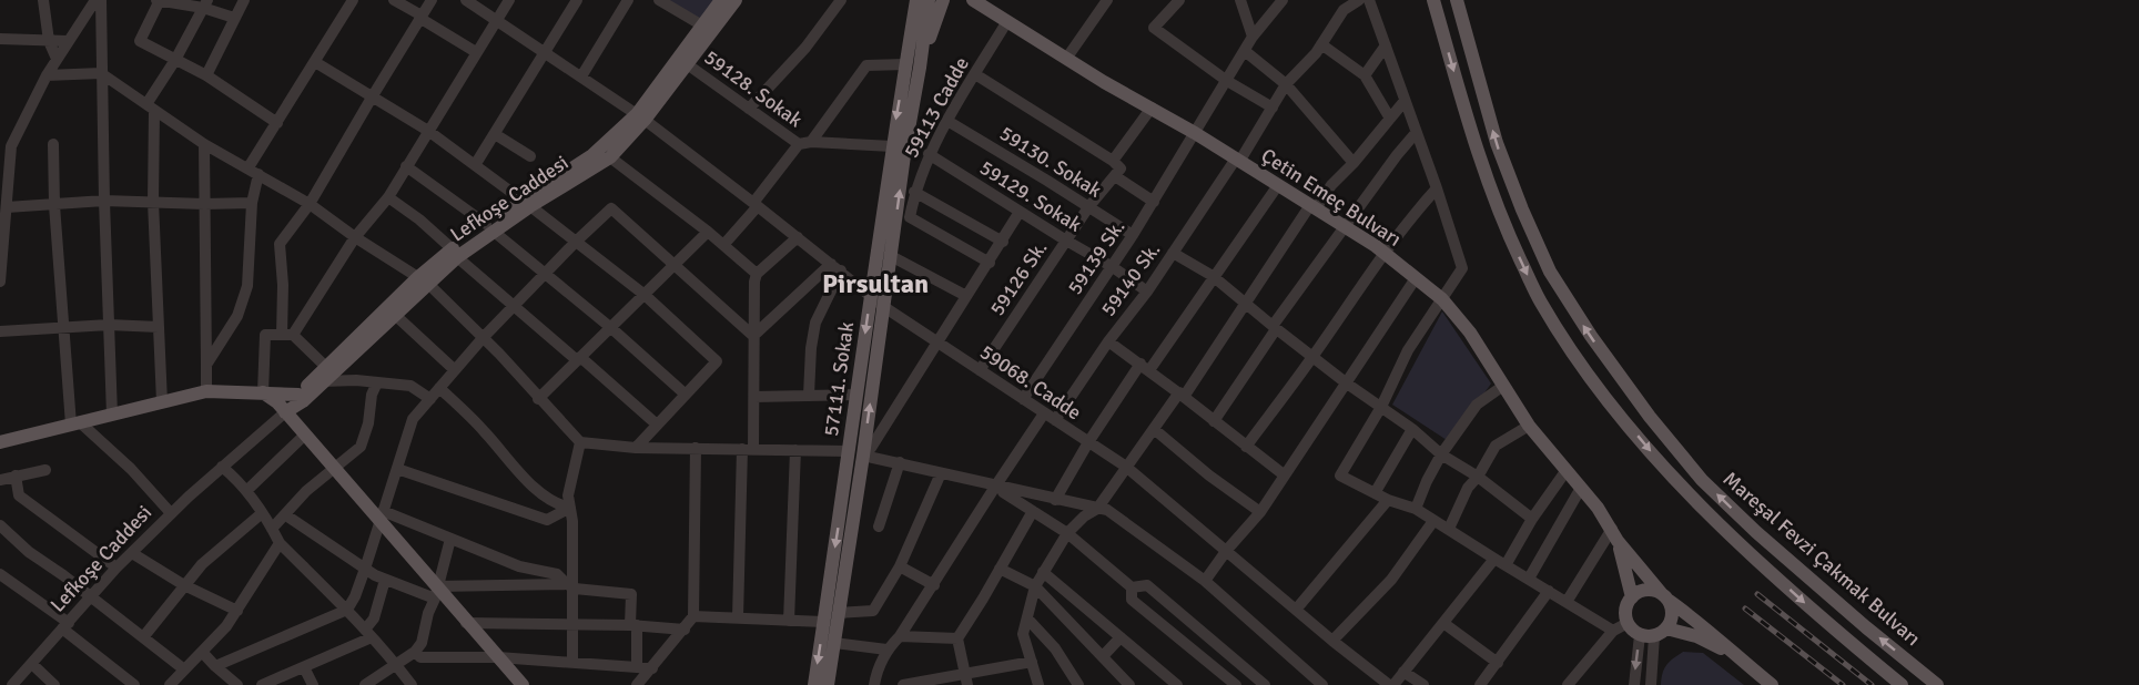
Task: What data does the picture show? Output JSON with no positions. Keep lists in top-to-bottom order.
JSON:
{
  "streets": {
    "main road": [
      "Çetin Emeç Bulvarı",
      "Lefkoşe Caddesi",
      "57111. Sokak",
      "Mareşal Fevzi Çakmak Bulvarı"
    ],
    "street": [
      "59128. Sokak",
      "59113 Cadde",
      "59130. Sokak",
      "59129. Sokak",
      "59139 Sk.",
      "59126 Sk.",
      "59140 Sk.",
      "59068. Cadde"
    ]
  },
  "crossings": [
    ["59128. Sokak", "Lefkoşe Caddesi"],
    ["59113 Cadde", "59130. Sokak"],
    ["59113 Cadde", "59129. Sokak"],
    ["59113 Cadde", "Çetin Emeç Bulvarı"],
    ["59130. Sokak", "59139 Sk."],
    ["59130. Sokak", "59126 Sk."],
    ["59129. Sokak", "59139 Sk."],
    ["59129. Sokak", "59126 Sk."],
    ["59129. Sokak", "59140 Sk."],
    ["Çetin Emeç Bulvarı", "59139 Sk."],
    ["Çetin Emeç Bulvarı", "59140 Sk."],
    ["Lefkoşe Caddesi", "59068. Cadde"],
    ["59139 Sk.", "59068. Cadde"],
    ["59126 Sk.", "59068. Cadde"],
    ["59140 Sk.", "59068. Cadde"],
    ["57111. Sokak", "59068. Cadde"]
  ],
  "districts": ["Pirsultan"]
}
